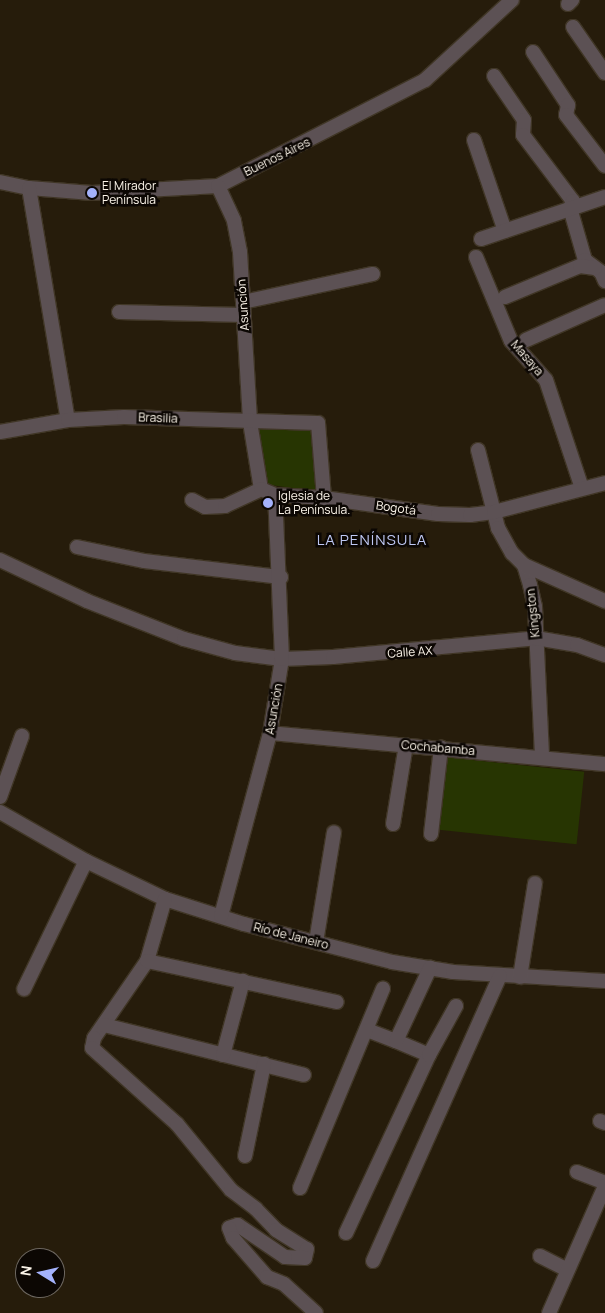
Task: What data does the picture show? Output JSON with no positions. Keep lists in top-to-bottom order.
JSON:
{
  "streets": {
    "street": [
      "Buenos Aires",
      "Asunción",
      "Masaya",
      "Brasilia",
      "Bogotá",
      "Kingston",
      "Calle AX",
      "Cochabamba",
      "Río de Janeiro"
    ]
  },
  "crossings": [
    ["Buenos Aires", "Asunción"],
    ["Asunción", "Brasilia"],
    ["Asunción", "Bogotá"],
    ["Asunción", "Calle AX"],
    ["Asunción", "Cochabamba"],
    ["Asunción", "Río de Janeiro"],
    ["Masaya", "Bogotá"],
    ["Brasilia", "Bogotá"],
    ["Bogotá", "Kingston"],
    ["Kingston", "Calle AX"],
    ["Kingston", "Cochabamba"]
  ],
  "districts": ["LA PENÍNSULA"],
  "places": ["El Mirador Península", "Iglesia de La Península."],
  "north": "left"
}
